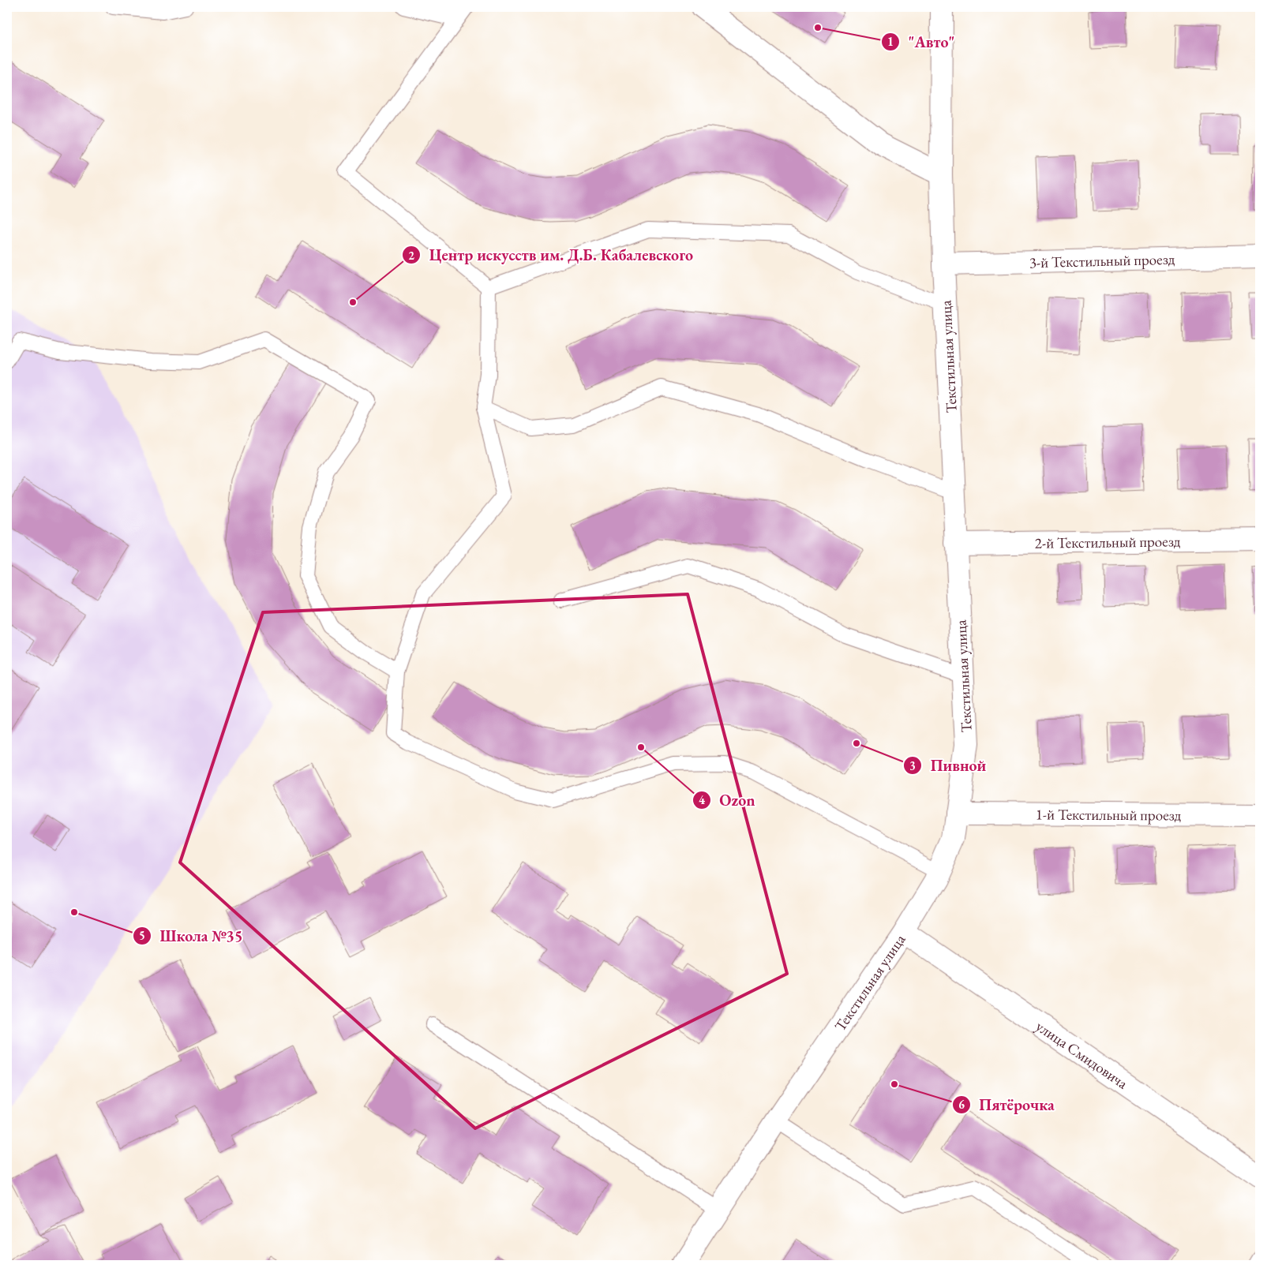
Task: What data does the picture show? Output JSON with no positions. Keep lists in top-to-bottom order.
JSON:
{
  "streets": {
    "street": [
      "3-й Текстильный проезд",
      "Текстильная улица",
      "2-й Текстильный проезд",
      "1-й Текстильный проезд",
      "улица Смидовича"
    ]
  },
  "crossings": [
    ["3-й Текстильный проезд", "Текстильная улица"],
    ["Текстильная улица", "2-й Текстильный проезд"],
    ["Текстильная улица", "1-й Текстильный проезд"],
    ["Текстильная улица", "улица Смидовича"]
  ],
  "places": [
    "\"Авто\"",
    "Центр искусств им. Д.Б. Кабалевского",
    "Пивной",
    "Ozon",
    "Школа №35",
    "Пятёрочка"
  ]
}
